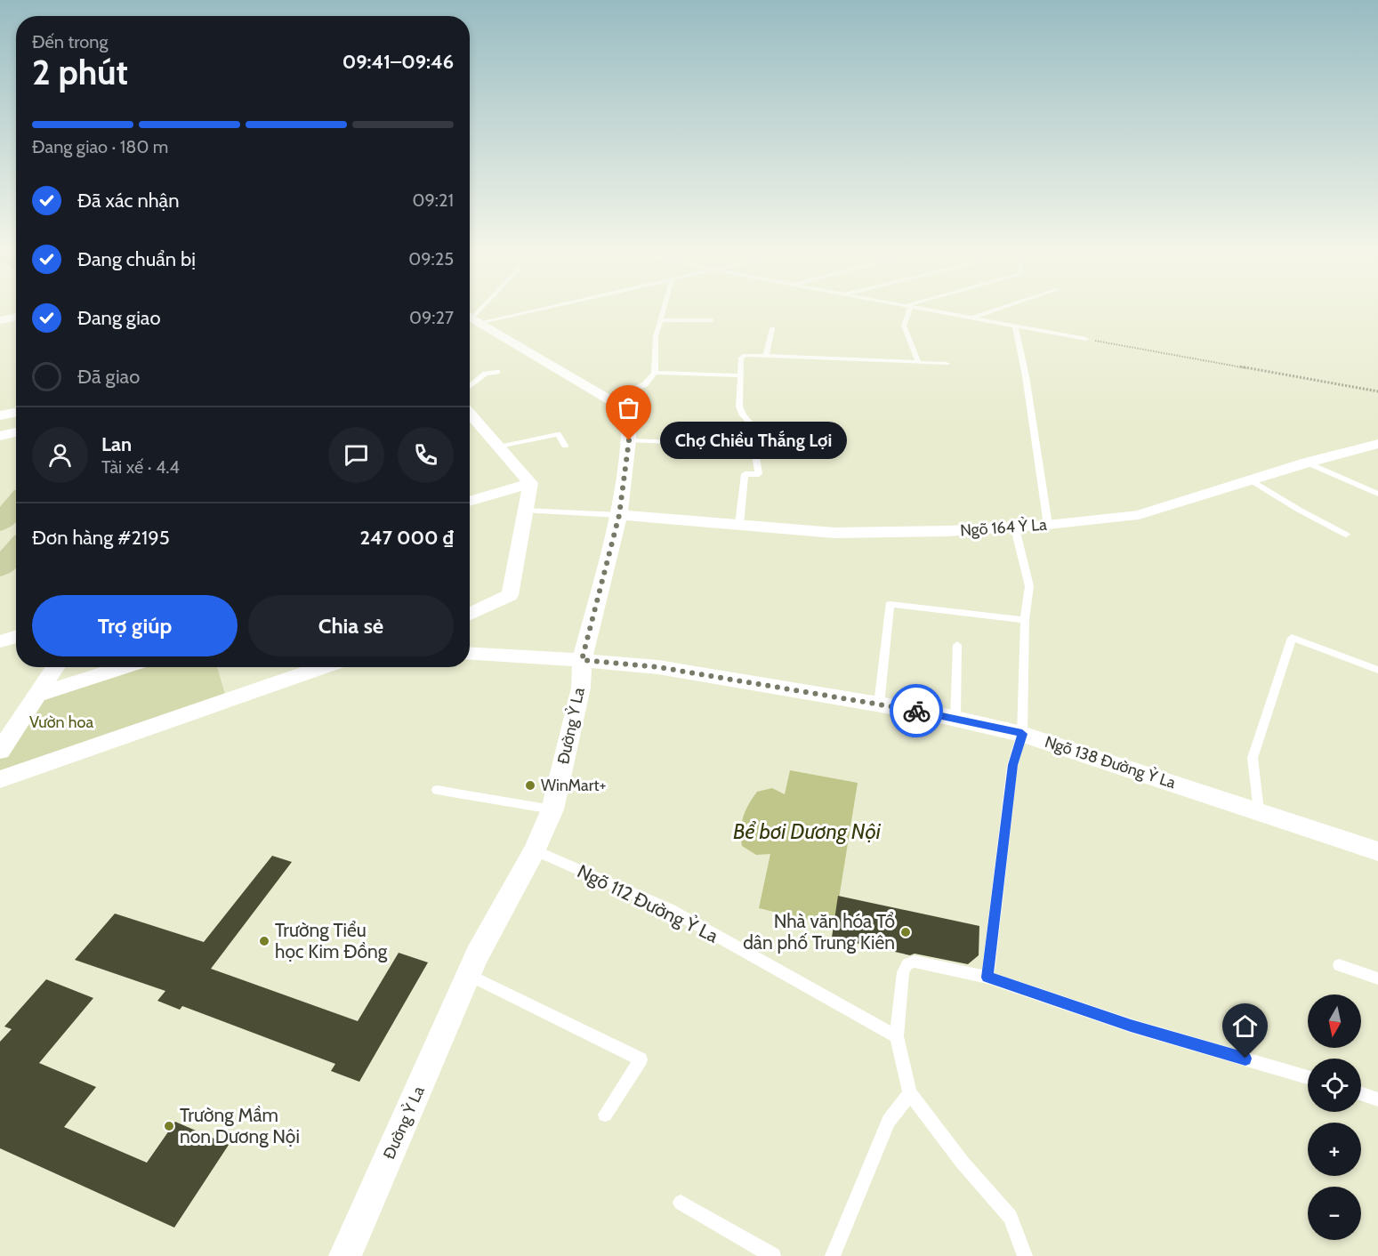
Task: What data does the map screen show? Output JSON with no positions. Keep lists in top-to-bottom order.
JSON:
{
  "streets": {
    "street": ["Ngõ 164 Ỷ La", "Đường Ỷ La", "Ngõ 138 Đường Ỷ La"],
    "lane": ["Ngõ 112 Đường Ỷ La"]
  },
  "crossings": [
    ["Ngõ 164 Ỷ La", "Đường Ỷ La"],
    ["Đường Ỷ La", "Ngõ 138 Đường Ỷ La"],
    ["Đường Ỷ La", "Ngõ 112 Đường Ỷ La"]
  ],
  "water": ["Bể bơi Dương Nội"],
  "parks": ["Vườn hoa"],
  "places": [
    "Chợ Chiều Thắng Lợi",
    "WinMart+",
    "Nhà văn hóa Tổ dân phố Trung Kiên",
    "Trường Tiểu học Kim Đồng",
    "Trường Mầm non Dương Nội"
  ],
  "north": "bottom",
  "page": {
    "heading": ["2 phút", "Đến trong", "09:41–09:46"],
    "panel": [
      "Lan",
      "Tài xế · 4.4",
      "Đơn hàng #2195",
      "247 000 ₫"
    ],
    "bar": "Đang giao · 180 m",
    "list": [
      ["Đã xác nhận", "09:21"],
      ["Đang chuẩn bị", "09:25"],
      ["Đang giao", "09:27"],
      "Đã giao"
    ],
    "bubble": "Chợ Chiều Thắng Lợi",
    "buttons": ["Trợ giúp", "Chia sẻ"],
    "map_buttons": ["+", "−"]
  }
}
